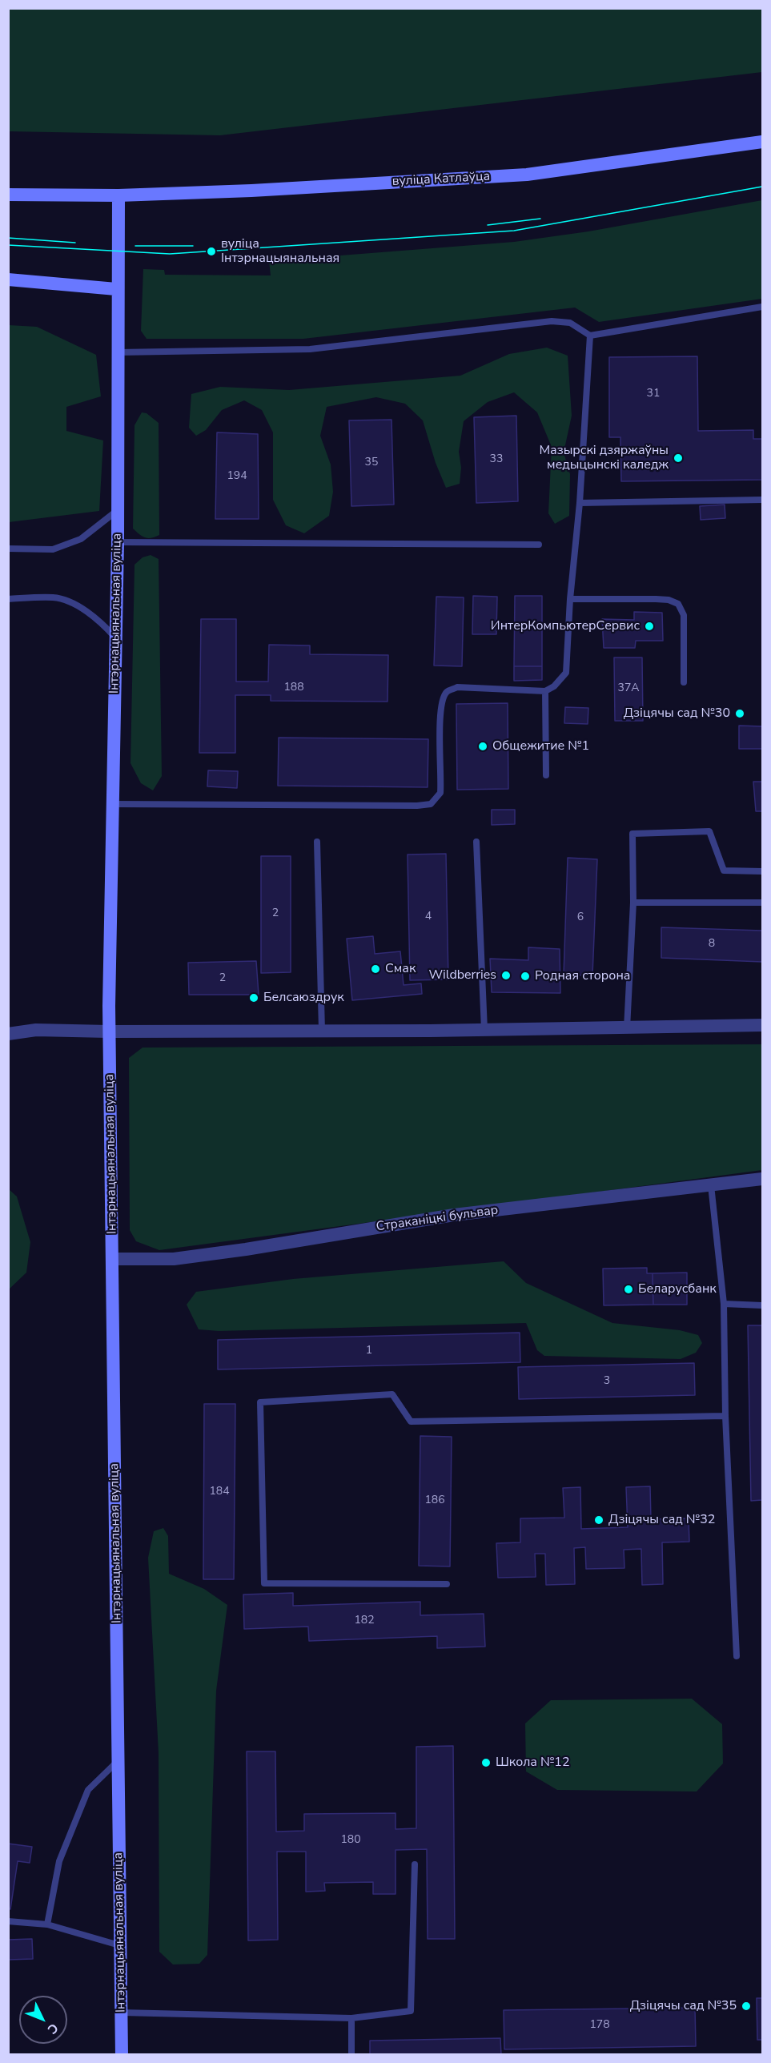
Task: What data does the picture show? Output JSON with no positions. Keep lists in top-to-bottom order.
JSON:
{
  "streets": {
    "main road": ["вуліца Катлаўца", "Інтэрнацыянальная вуліца"],
    "street": ["Страканіцкі бульвар"]
  },
  "crossings": [
    ["вуліца Катлаўца", "Інтэрнацыянальная вуліца"],
    ["Інтэрнацыянальная вуліца", "Страканіцкі бульвар"]
  ],
  "places": [
    "вуліца Інтэрнацыянальная",
    "Мазырскі дзяржаўны медыцынскі каледж",
    "ИнтерКомпьютерСервис",
    "Дзіцячы сад №30",
    "Общежитие №1",
    "Смак",
    "Wildberries",
    "Родная сторона",
    "Белсаюздрук",
    "Беларусбанк",
    "Дзіцячы сад №32",
    "Школа №12",
    "Дзіцячы сад №35"
  ],
  "house_numbers": [
    "31",
    "33",
    "35",
    "194",
    "188",
    "37А",
    "2",
    "4",
    "6",
    "8",
    "2",
    "1",
    "3",
    "184",
    "186",
    "182",
    "180",
    "178"
  ],
  "north": "bottom right"
}
